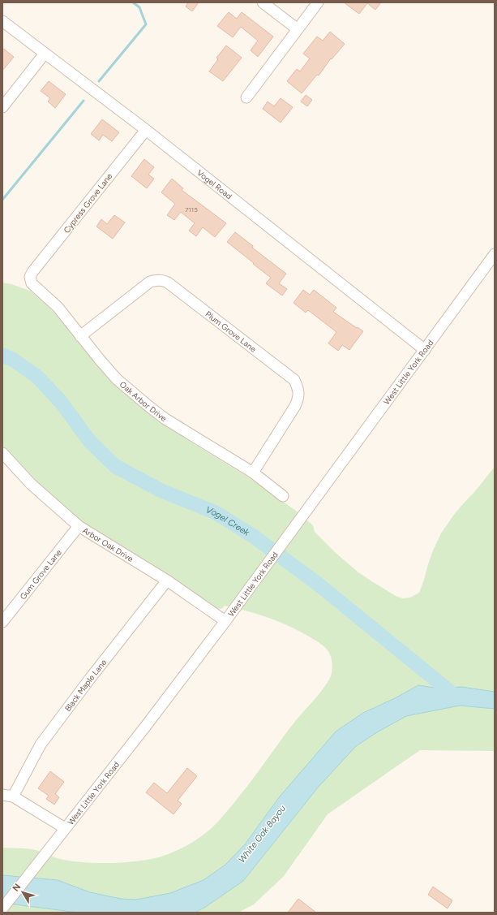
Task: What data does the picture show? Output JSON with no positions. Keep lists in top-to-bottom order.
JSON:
{
  "streets": {
    "street": [
      "Vogel Road",
      "Cypress Grove Lane",
      "Plum Grove Lane",
      "West Little York Road",
      "Oak Arbor Drive",
      "Arbor Oak Drive",
      "Gum Grove Lane",
      "Black Maple Lane"
    ]
  },
  "crossings": [
    ["Vogel Road", "Cypress Grove Lane"],
    ["Vogel Road", "West Little York Road"],
    ["Cypress Grove Lane", "Oak Arbor Drive"],
    ["Plum Grove Lane", "Oak Arbor Drive"],
    ["West Little York Road", "Arbor Oak Drive"],
    ["Arbor Oak Drive", "Gum Grove Lane"],
    ["Arbor Oak Drive", "Black Maple Lane"]
  ],
  "water": ["Vogel Creek", "White Oak Bayou"],
  "house_numbers": ["7115"],
  "north": "top left"
}
